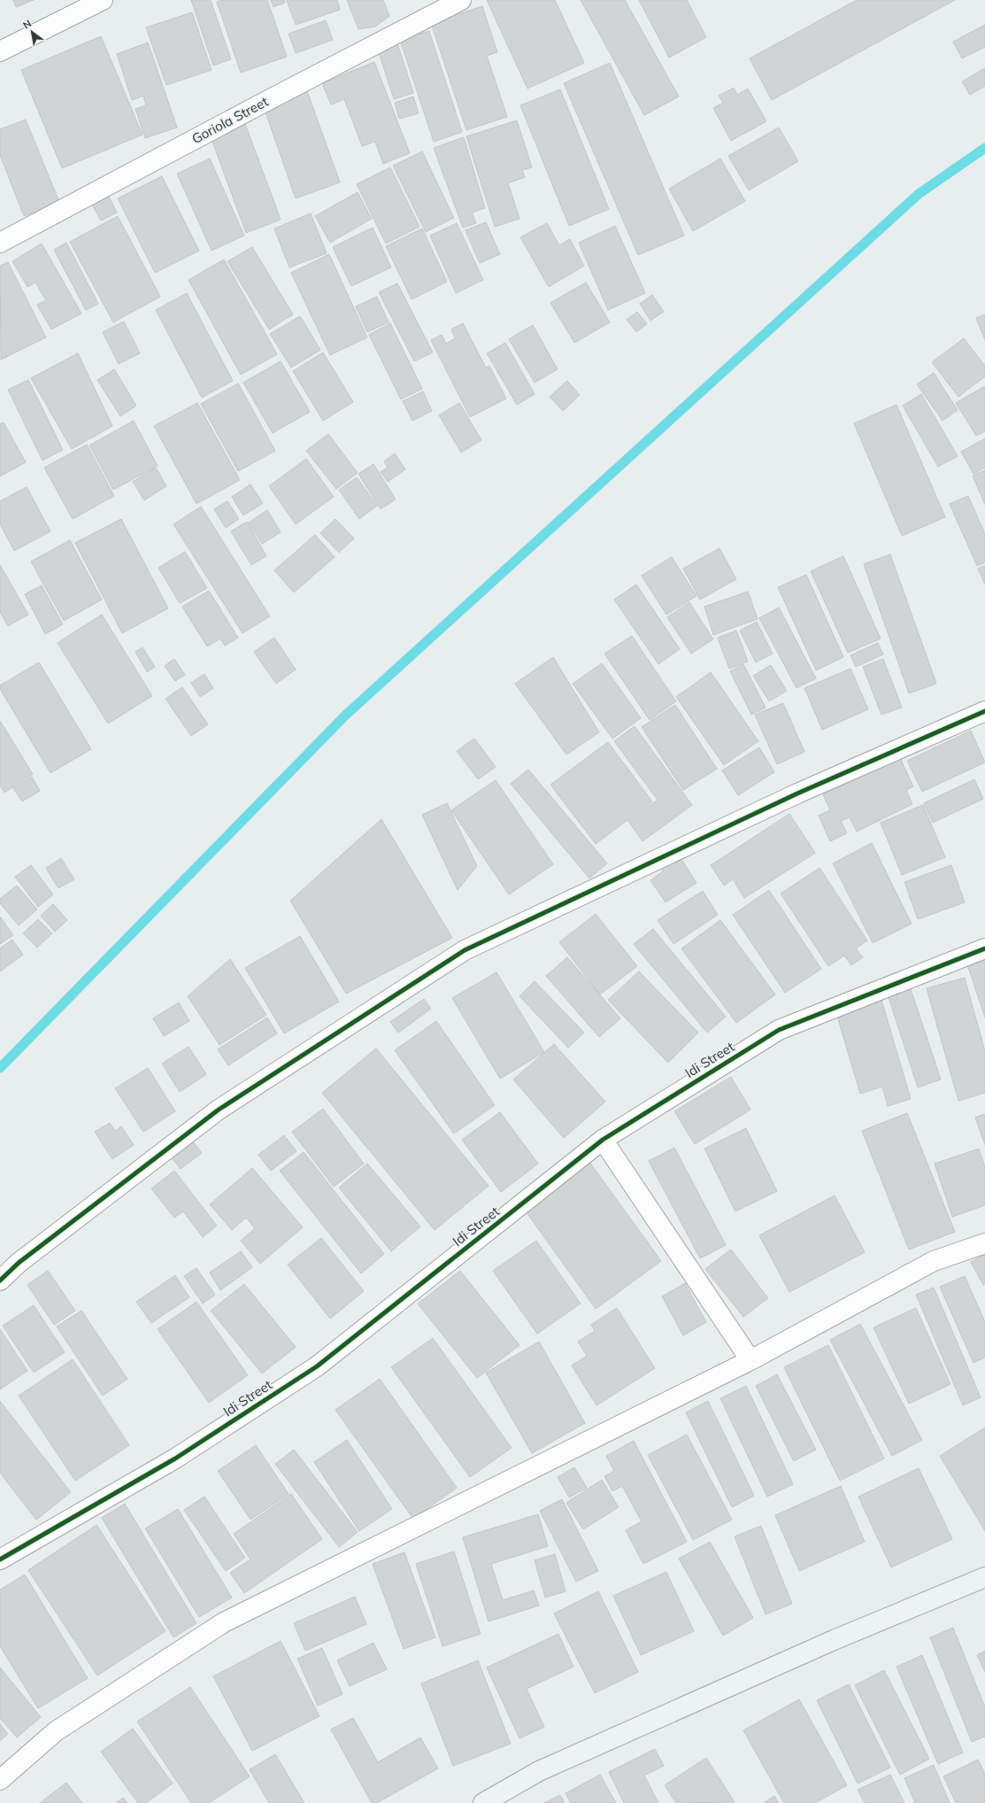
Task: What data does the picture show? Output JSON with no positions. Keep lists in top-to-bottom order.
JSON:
{
  "streets": {
    "street": ["Goriola Street", "Idi Street"]
  },
  "north": "top left"
}
